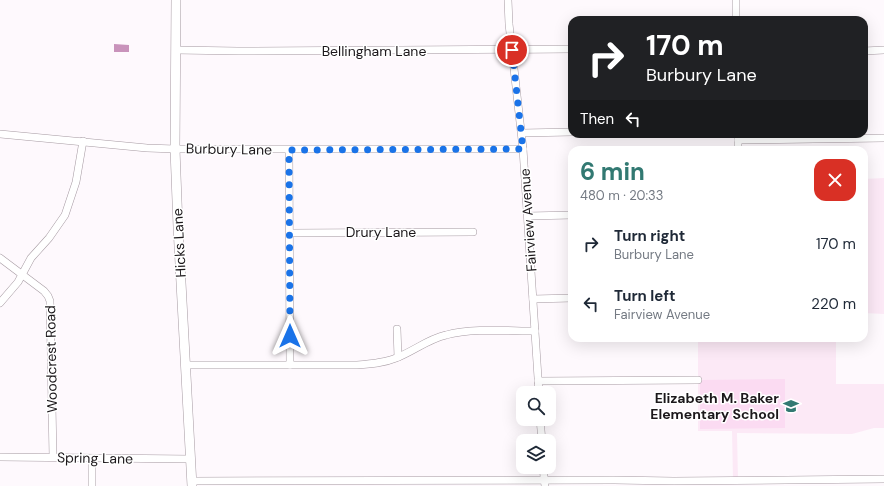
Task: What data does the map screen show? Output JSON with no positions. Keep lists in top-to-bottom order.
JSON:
{
  "streets": {
    "main road": ["Hicks Lane"],
    "street": [
      "Bellingham Lane",
      "Burbury Lane",
      "Fairview Avenue",
      "Drury Lane",
      "Woodcrest Road",
      "Spring Lane"
    ]
  },
  "crossings": [
    ["Bellingham Lane", "Fairview Avenue"],
    ["Bellingham Lane", "Hicks Lane"],
    ["Burbury Lane", "Fairview Avenue"],
    ["Burbury Lane", "Hicks Lane"],
    ["Hicks Lane", "Spring Lane"],
    ["Woodcrest Road", "Spring Lane"]
  ],
  "places": {
    "school or university": ["Elizabeth M. Baker Elementary School"]
  },
  "page": {
    "turn": ["170 m", "Burbury Lane"],
    "then": "Then",
    "heading": ["6 min", "480 m · 20:33"],
    "list": [
      {
        "name": "Turn right",
        "note": "Burbury Lane",
        "value": "170 m"
      },
      {
        "name": "Turn left",
        "note": "Fairview Avenue",
        "value": "220 m"
      }
    ]
  }
}
